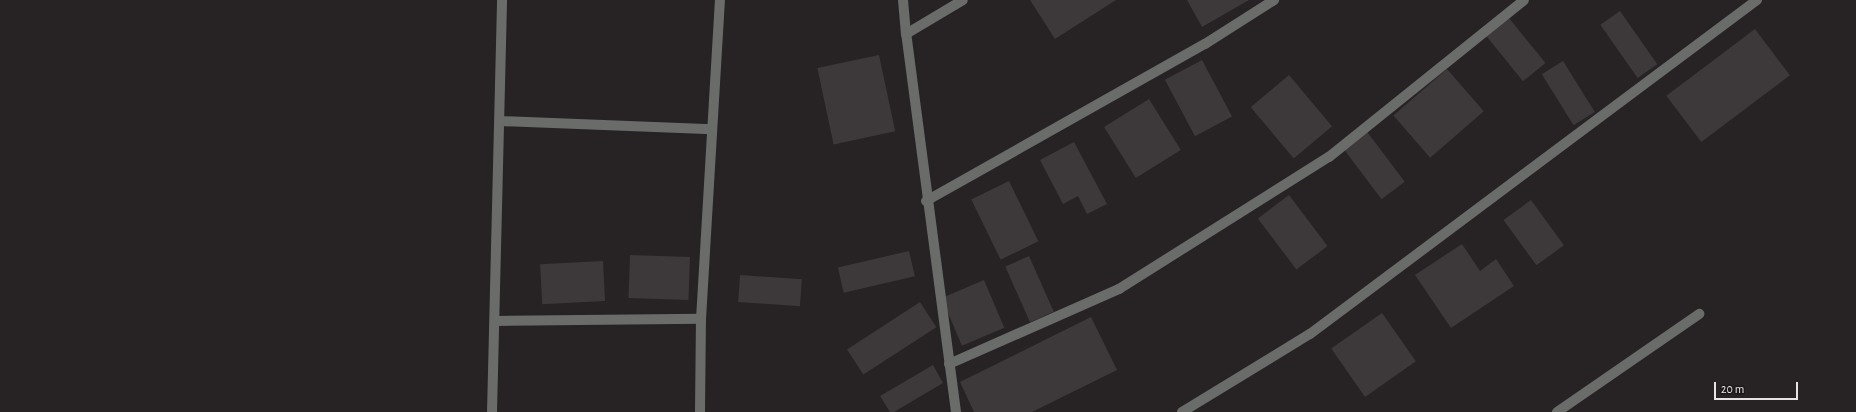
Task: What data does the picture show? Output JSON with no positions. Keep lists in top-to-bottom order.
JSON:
{
  "scale_bar": "20 m"
}
